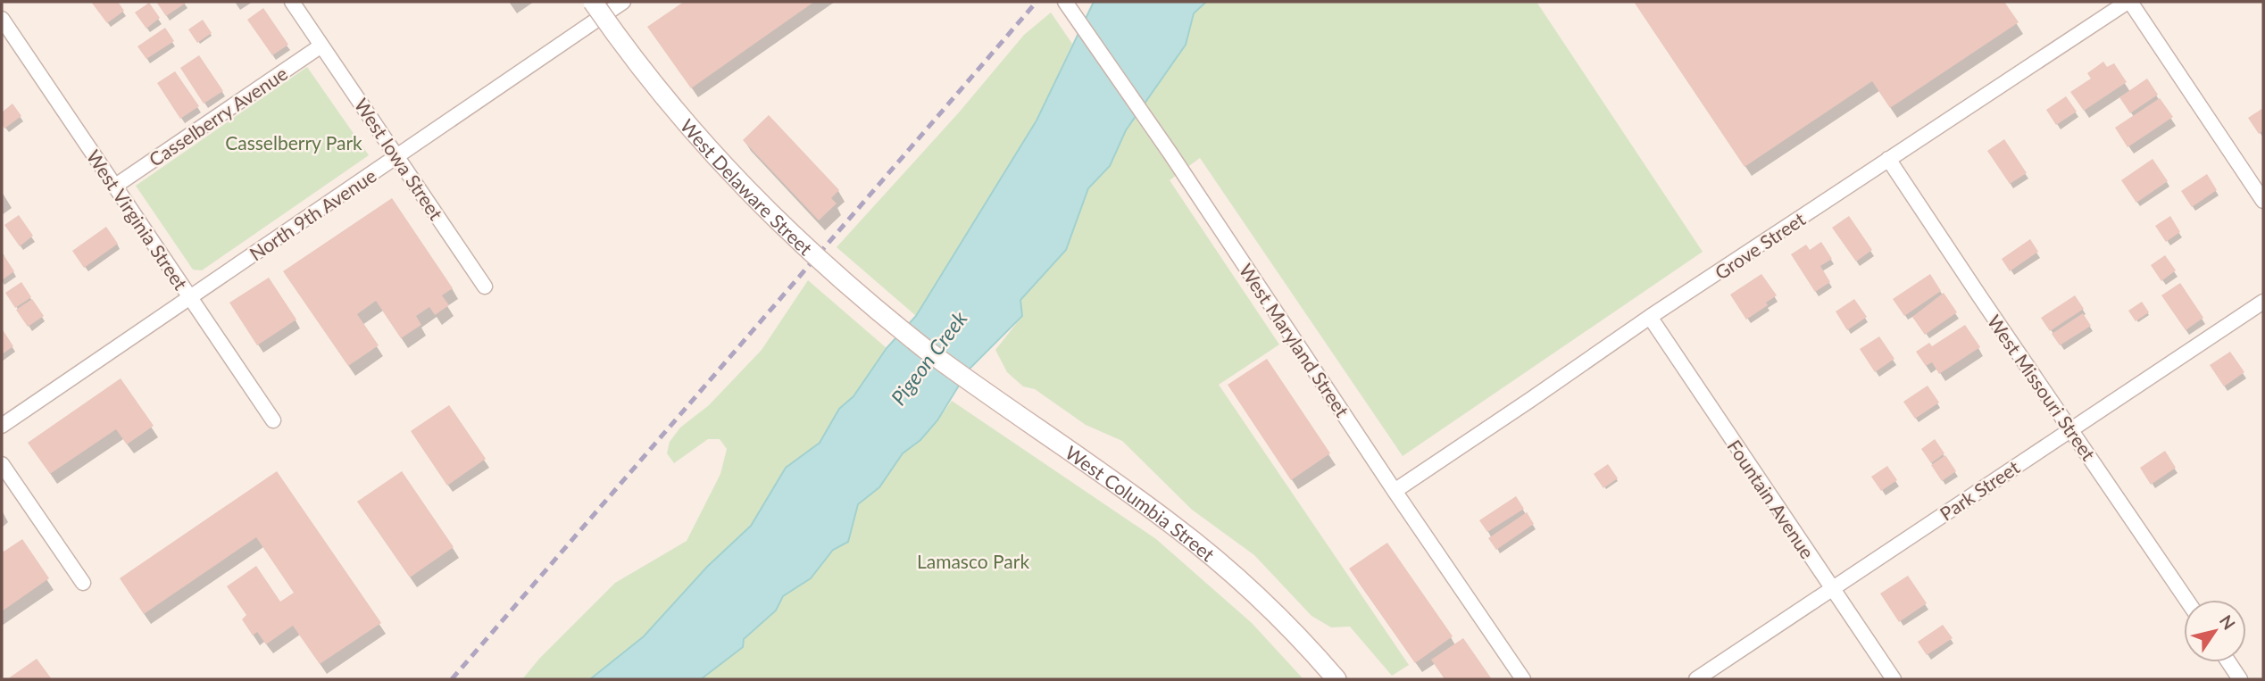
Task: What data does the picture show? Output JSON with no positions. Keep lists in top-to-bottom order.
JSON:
{
  "streets": {
    "main road": ["West Delaware Street", "West Columbia Street"],
    "street": [
      "Casselberry Avenue",
      "West Iowa Street",
      "North 9th Avenue",
      "West Virginia Street",
      "Grove Street",
      "West Maryland Street",
      "West Missouri Street",
      "Park Street",
      "Fountain Avenue"
    ]
  },
  "crossings": [
    ["Casselberry Avenue", "West Iowa Street"],
    ["Casselberry Avenue", "West Virginia Street"],
    ["West Iowa Street", "North 9th Avenue"],
    ["West Delaware Street", "West Columbia Street"],
    ["North 9th Avenue", "West Virginia Street"],
    ["Grove Street", "West Maryland Street"],
    ["Grove Street", "West Missouri Street"],
    ["Grove Street", "Fountain Avenue"],
    ["West Missouri Street", "Park Street"],
    ["Park Street", "Fountain Avenue"]
  ],
  "water": ["Pigeon Creek"],
  "parks": ["Casselberry Park", "Lamasco Park"],
  "north": "top right"
}
